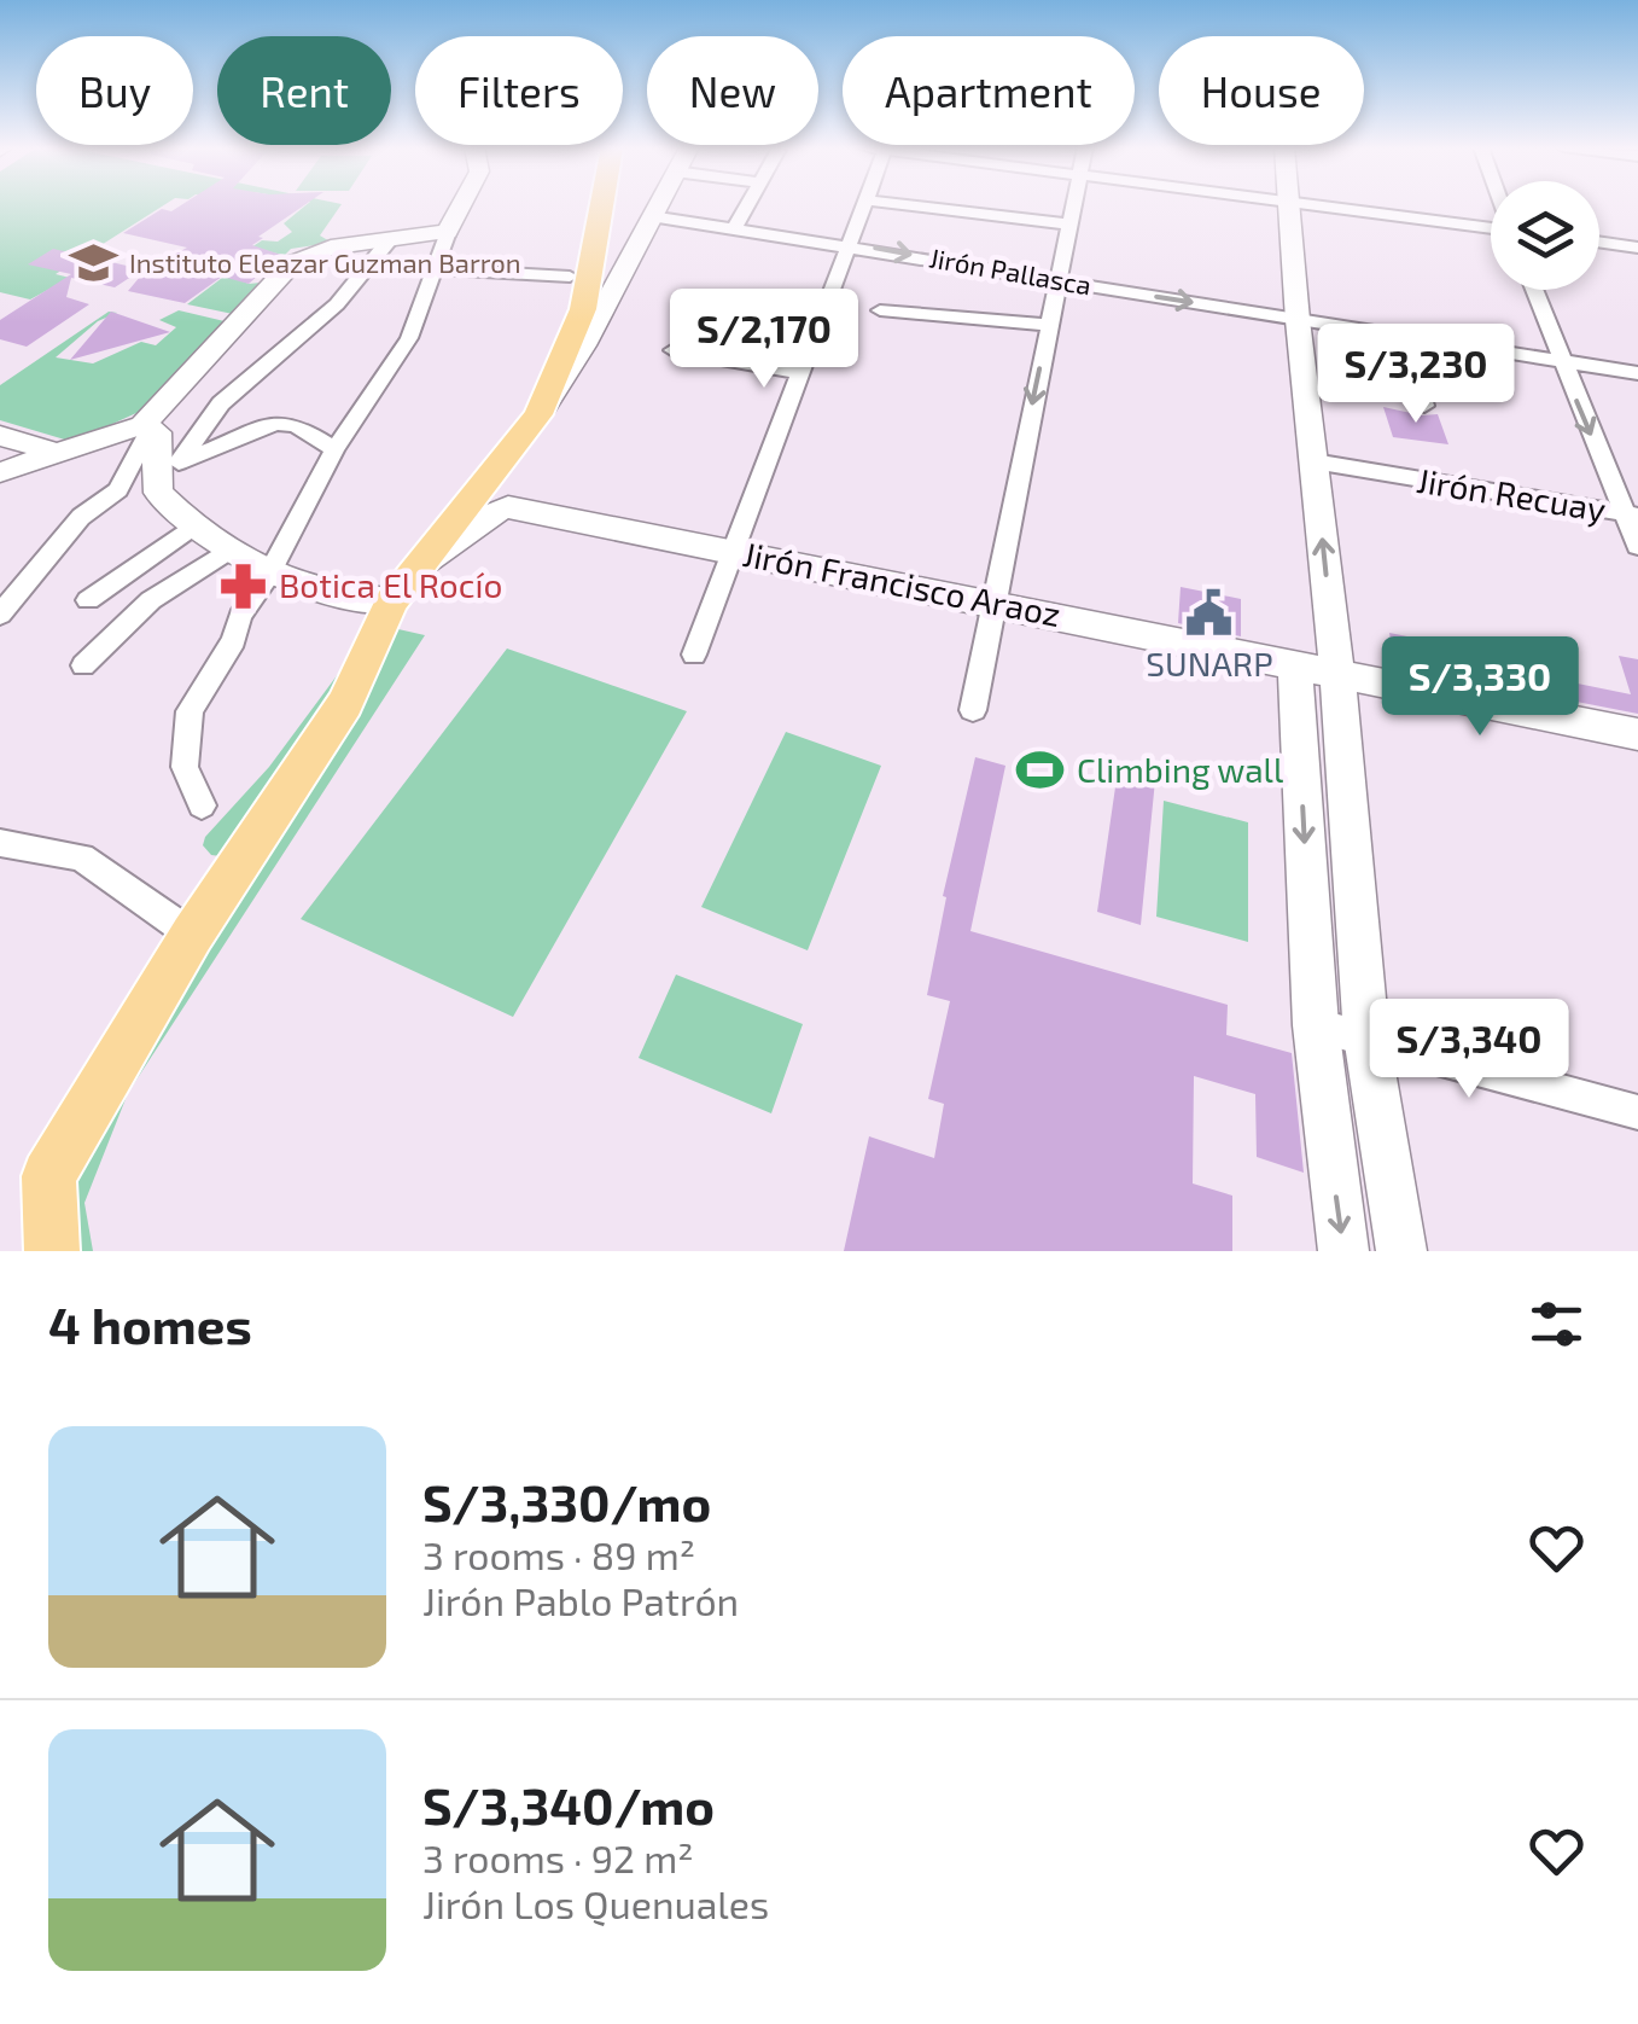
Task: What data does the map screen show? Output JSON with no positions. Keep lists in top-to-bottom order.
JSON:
{
  "streets": {
    "main road": ["Jirón Francisco Araoz"],
    "street": ["Jirón Pallasca", "Jirón Recuay"]
  },
  "places": {
    "school or university": ["Instituto Eleazar Guzman Barron"],
    "pharmacy": ["Botica El Rocío"],
    "public building": ["SUNARP"],
    "sports": ["Climbing wall"]
  },
  "page": {
    "chip": [
      "Buy",
      "Rent",
      "Filters",
      "New",
      "Apartment",
      "House"
    ],
    "price": [
      "S/2,170",
      "S/3,230",
      "S/3,330",
      "S/3,340"
    ],
    "heading": "4 homes",
    "list": [
      {
        "name": "S/3,330/mo",
        "note": "3 rooms · 89 m² · Jirón Pablo Patrón"
      },
      {
        "name": "S/3,340/mo",
        "note": "3 rooms · 92 m² · Jirón Los Quenuales"
      }
    ]
  }
}
